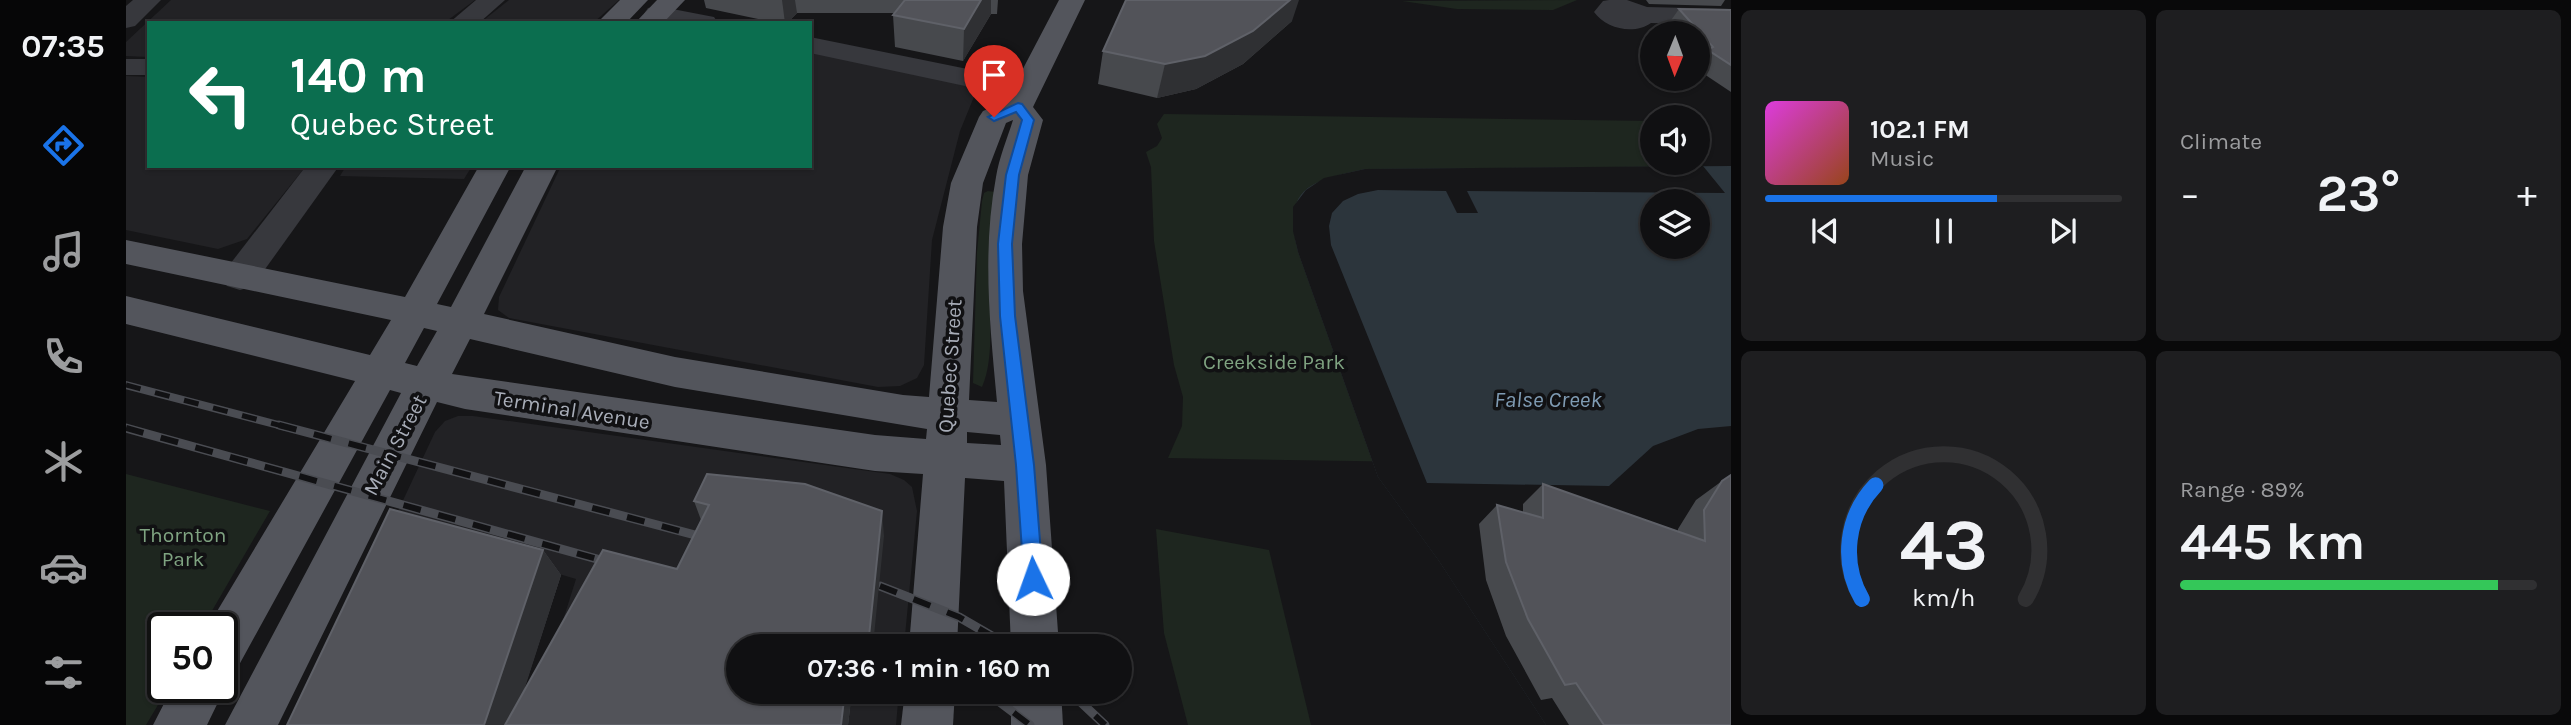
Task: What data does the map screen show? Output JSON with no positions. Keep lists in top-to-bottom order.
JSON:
{
  "streets": {
    "main road": ["Quebec Street", "Terminal Avenue", "Main Street"]
  },
  "crossings": [
    ["Quebec Street", "Terminal Avenue"],
    ["Terminal Avenue", "Main Street"]
  ],
  "water": ["False Creek"],
  "parks": ["Creekside Park", "Thornton Park"],
  "north": "bottom",
  "page": {
    "tabs": "07:35",
    "tile": [
      "Climate",
      ["Range · 89%", "445 km"]
    ],
    "turn": ["140 m", "Quebec Street"],
    "song": ["102.1 FM", "Music"],
    "heat": ["−", "23°", "+"],
    "limit": "50",
    "trip": "07:36 · 1 min · 160 m",
    "gauge": ["43", "km/h"]
  }
}
